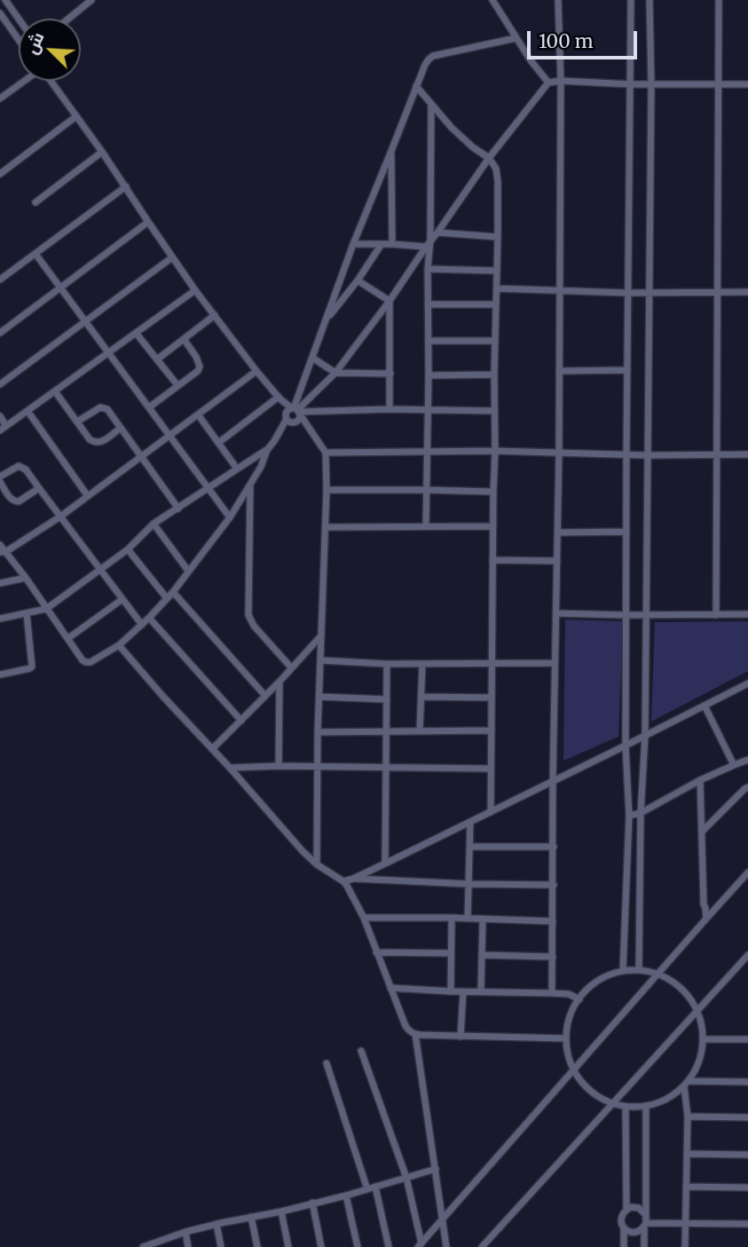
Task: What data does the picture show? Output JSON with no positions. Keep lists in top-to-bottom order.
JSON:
{
  "scale_bar": "100 m",
  "north": "top left"
}
